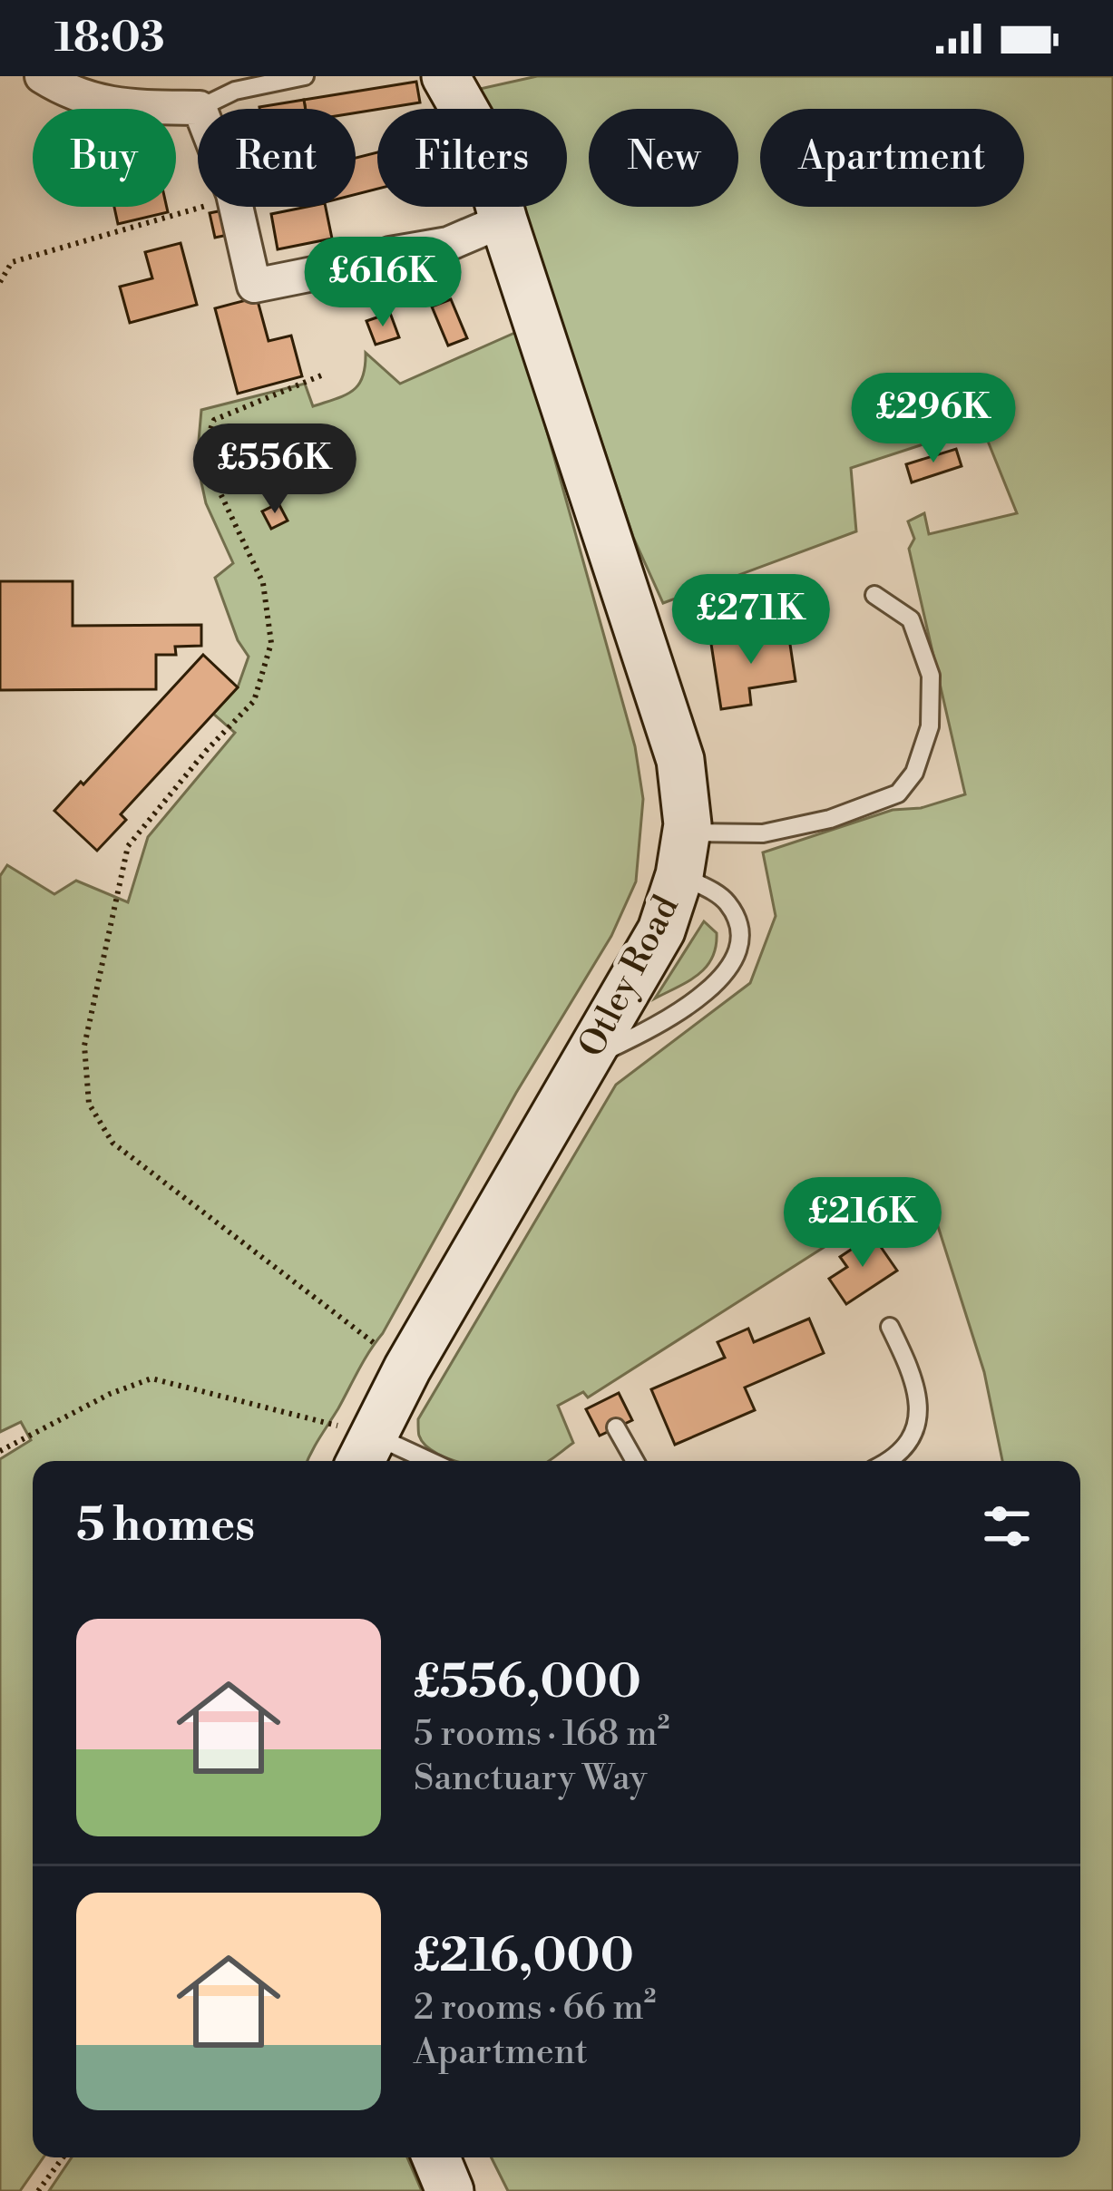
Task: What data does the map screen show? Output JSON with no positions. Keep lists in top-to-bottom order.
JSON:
{
  "streets": {
    "street": ["Otley Road"]
  },
  "page": {
    "status": "18:03",
    "chip": [
      "Buy",
      "Rent",
      "Filters",
      "New",
      "Apartment"
    ],
    "price": [
      "£616K",
      "£296K",
      "£556K",
      "£271K",
      "£216K"
    ],
    "heading": "5 homes",
    "list": [
      {
        "name": "£556,000",
        "note": "5 rooms · 168 m² · Sanctuary Way"
      },
      {
        "name": "£216,000",
        "note": "2 rooms · 66 m² · Apartment"
      }
    ]
  }
}
